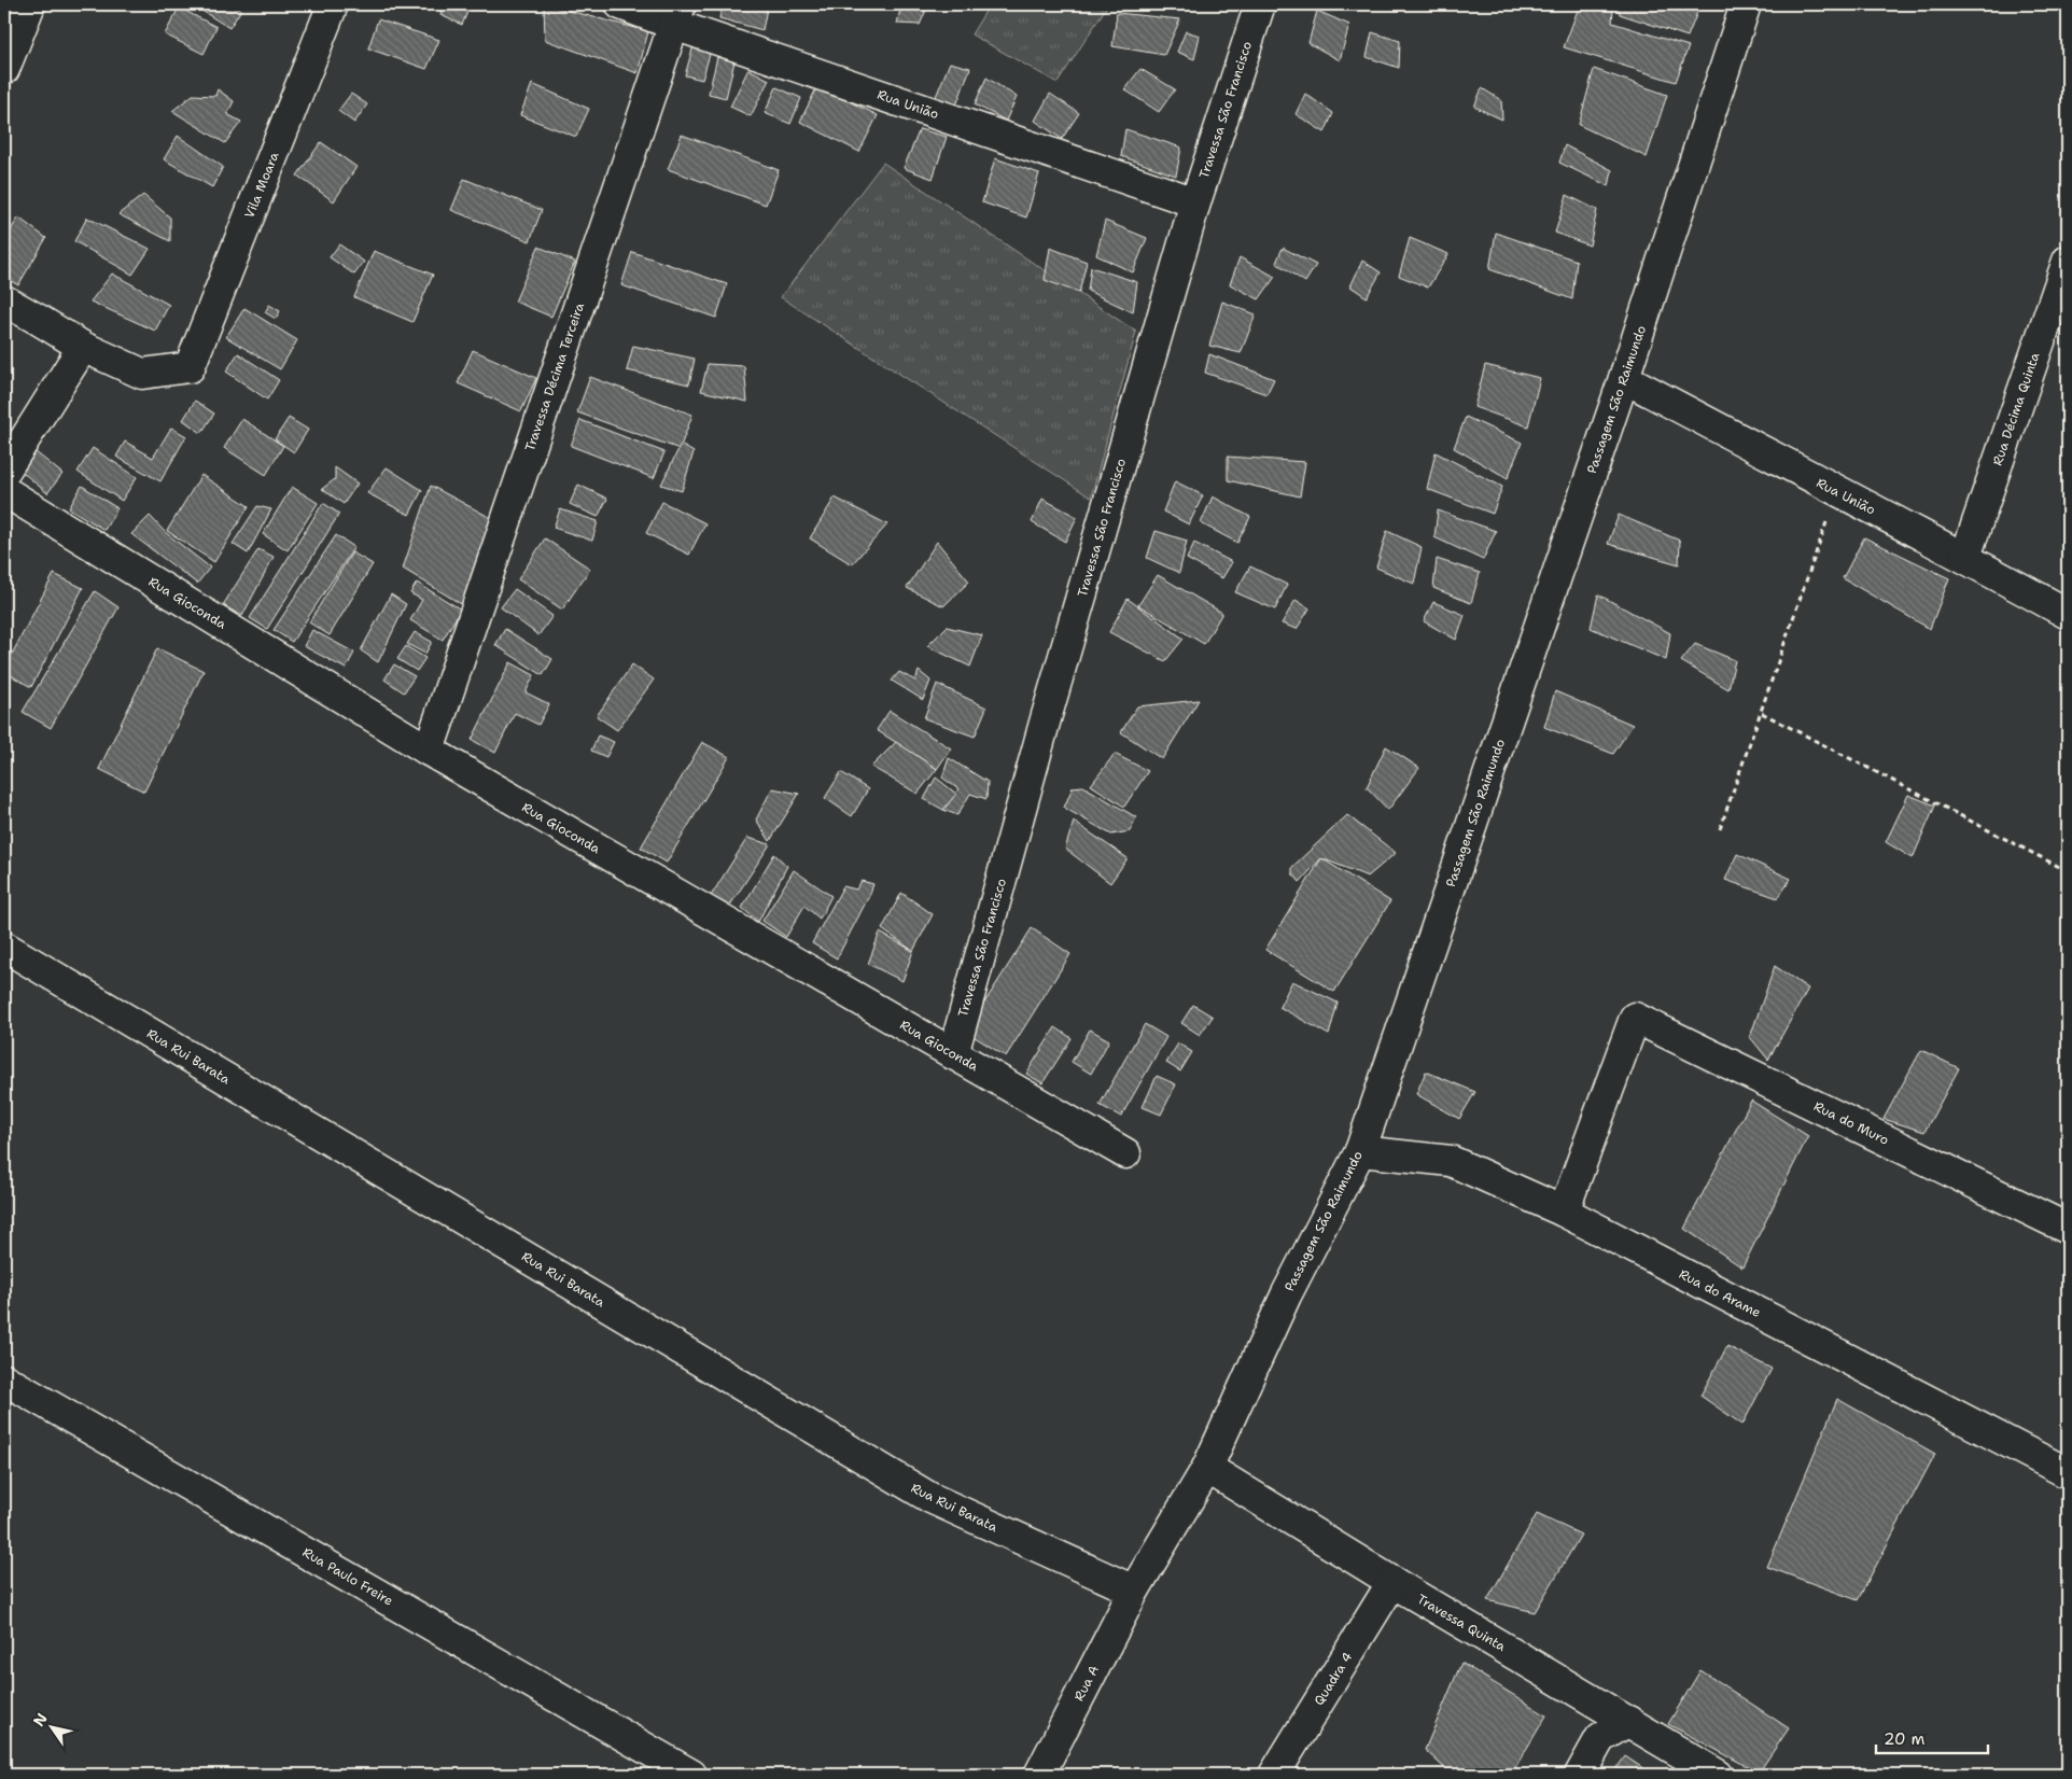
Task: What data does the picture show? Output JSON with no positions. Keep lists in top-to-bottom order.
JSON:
{
  "streets": {
    "street": [
      "Rua União",
      "Travessa São Francisco",
      "Vila Moara",
      "Travessa Décima Terceira",
      "Passagem São Raimundo",
      "Rua Décima Quinta",
      "Rua Gioconda",
      "Rua Rui Barata",
      "Rua do Muro",
      "Rua do Arame",
      "Rua Paulo Freire",
      "Travessa Quinta",
      "Quadra 4",
      "Rua A"
    ]
  },
  "crossings": [
    ["Rua União", "Travessa São Francisco"],
    ["Rua União", "Travessa Décima Terceira"],
    ["Rua União", "Passagem São Raimundo"],
    ["Rua União", "Rua Décima Quinta"],
    ["Travessa São Francisco", "Rua Gioconda"],
    ["Travessa Décima Terceira", "Rua Gioconda"],
    ["Passagem São Raimundo", "Rua Rui Barata"],
    ["Passagem São Raimundo", "Rua do Arame"],
    ["Passagem São Raimundo", "Travessa Quinta"],
    ["Passagem São Raimundo", "Rua A"],
    ["Rua Rui Barata", "Rua A"],
    ["Rua do Muro", "Rua do Arame"],
    ["Travessa Quinta", "Quadra 4"]
  ],
  "scale_bar": "20 m",
  "north": "top left"
}
